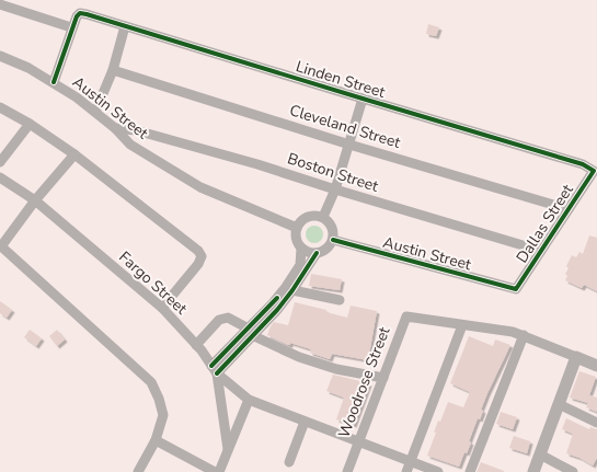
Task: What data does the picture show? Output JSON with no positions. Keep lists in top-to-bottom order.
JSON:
{
  "streets": {
    "street": [
      "Linden Street",
      "Austin Street",
      "Cleveland Street",
      "Boston Street",
      "Dallas Street",
      "Fargo Street",
      "Woodrose Street"
    ]
  },
  "crossings": [
    ["Linden Street", "Dallas Street"],
    ["Austin Street", "Boston Street"],
    ["Austin Street", "Dallas Street"],
    ["Cleveland Street", "Dallas Street"],
    ["Boston Street", "Dallas Street"]
  ]
}
